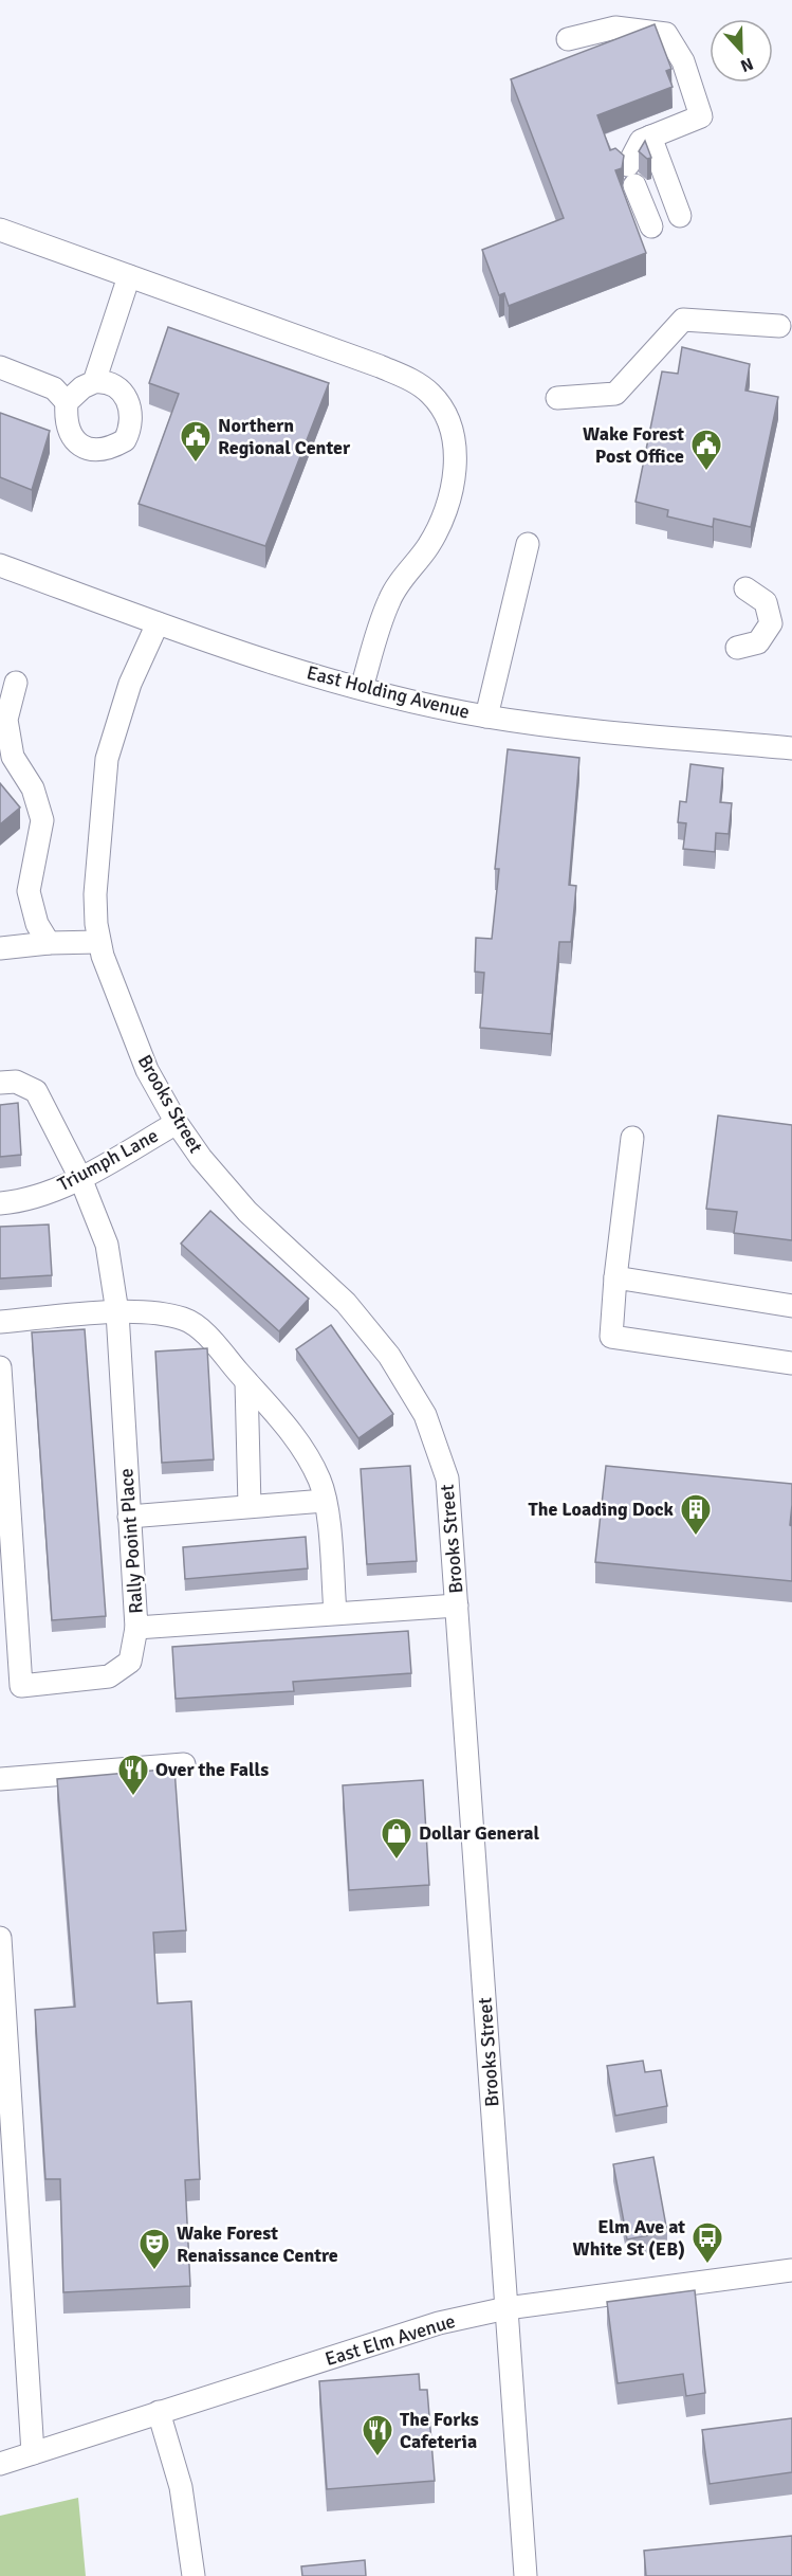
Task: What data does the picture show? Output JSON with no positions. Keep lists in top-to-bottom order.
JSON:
{
  "streets": {
    "street": [
      "East Holding Avenue",
      "Brooks Street",
      "Triumph Lane",
      "Rally Pooint Place",
      "East Elm Avenue"
    ]
  },
  "crossings": [
    ["East Holding Avenue", "Brooks Street"],
    ["Brooks Street", "Triumph Lane"],
    ["Brooks Street", "Rally Pooint Place"],
    ["Brooks Street", "East Elm Avenue"],
    ["Triumph Lane", "Rally Pooint Place"]
  ],
  "places": {
    "public building": ["Northern Regional Center", "Wake Forest Post Office"],
    "building": ["The Loading Dock"],
    "restaurant": ["Over the Falls", "The Forks Cafeteria"],
    "shop": ["Dollar General"],
    "bus stop": ["Elm Ave at White St (EB)"],
    "theatre": ["Wake Forest Renaissance Centre"]
  },
  "north": "bottom"
}
